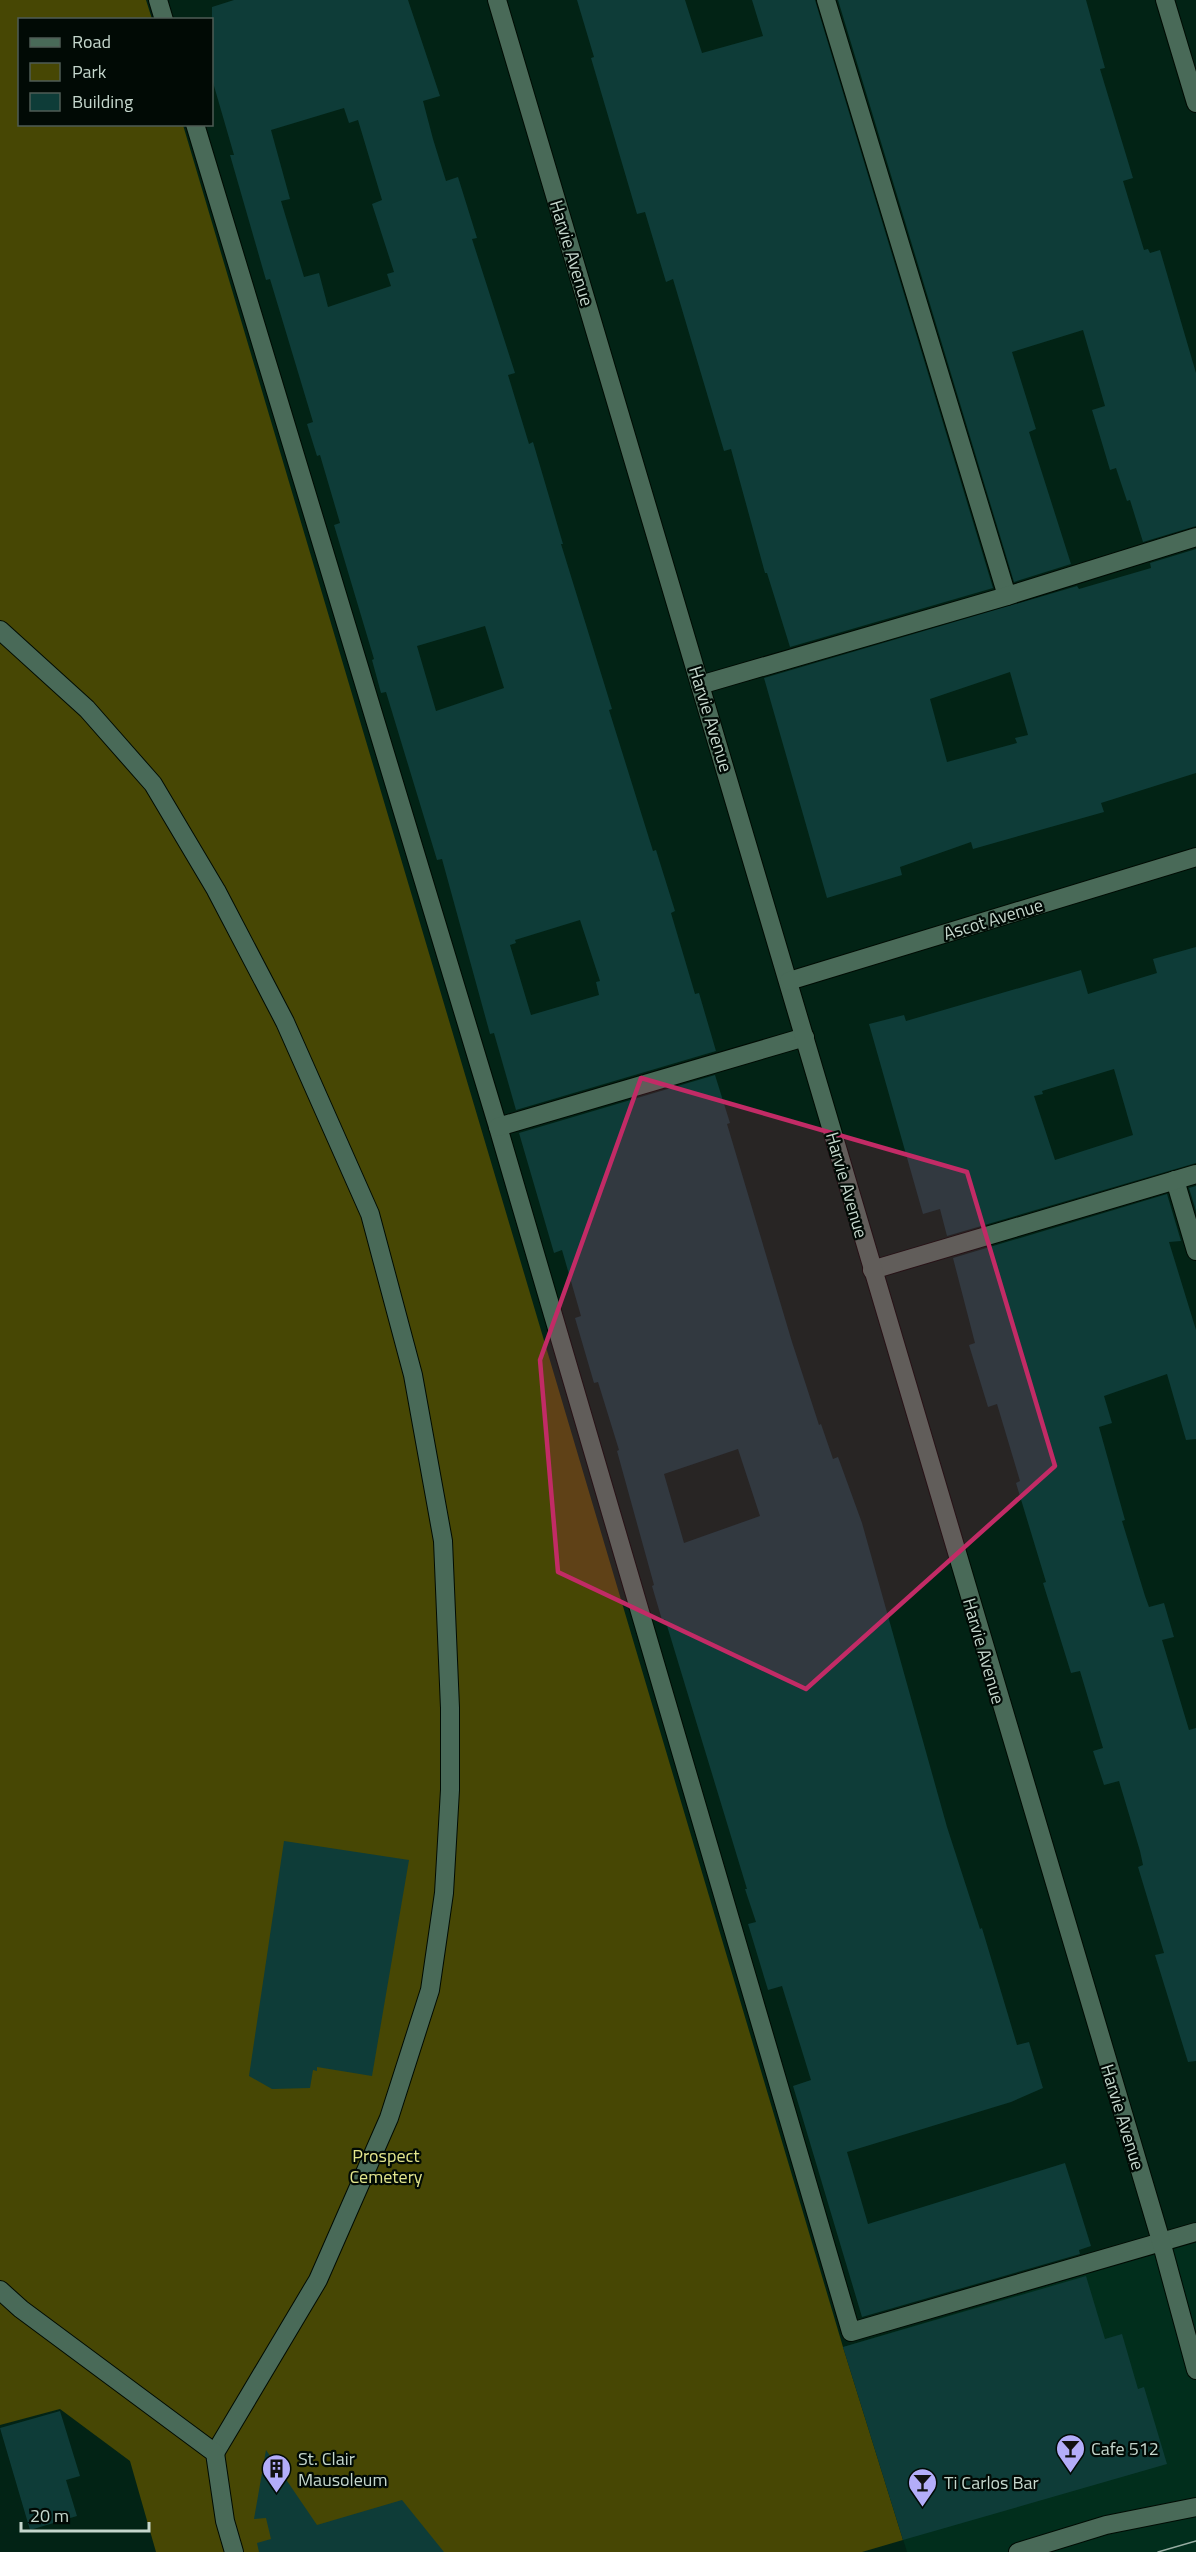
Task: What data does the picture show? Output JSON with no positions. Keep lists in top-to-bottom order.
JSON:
{
  "streets": {
    "street": ["Harvie Avenue", "Ascot Avenue"]
  },
  "crossings": [
    ["Harvie Avenue", "Ascot Avenue"]
  ],
  "parks": ["Prospect Cemetery"],
  "places": {
    "bar": ["Cafe 512", "Ti Carlos Bar"],
    "building": ["St. Clair Mausoleum"]
  },
  "legend": ["Road", "Park", "Building"],
  "scale_bar": "20 m"
}
